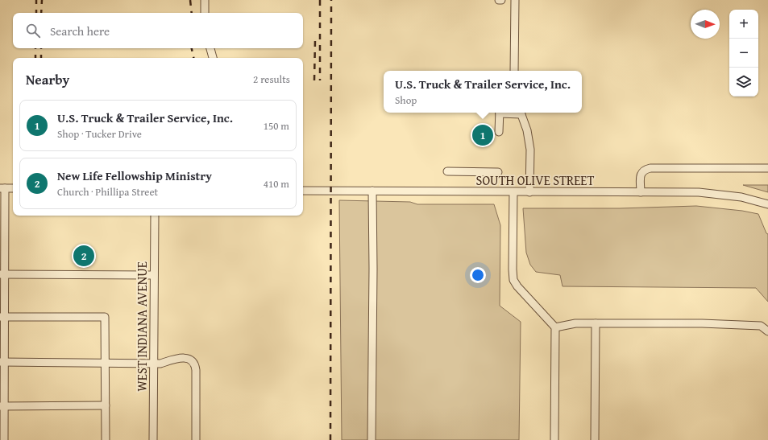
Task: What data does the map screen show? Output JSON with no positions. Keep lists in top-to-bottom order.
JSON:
{
  "streets": {
    "street": ["SOUTH OLIVE STREET", "WEST INDIANA AVENUE"]
  },
  "north": "right",
  "page": {
    "map_buttons": ["+", "−"],
    "search": "Search here",
    "heading": ["Nearby", "2 results"],
    "popup": ["U.S. Truck & Trailer Service, Inc.", "Shop"],
    "list": [
      {
        "mark": "1",
        "name": "U.S. Truck & Trailer Service, Inc.",
        "note": "Shop · Tucker Drive",
        "value": "150 m"
      },
      {
        "mark": "2",
        "name": "New Life Fellowship Ministry",
        "note": "Church · Phillipa Street",
        "value": "410 m"
      }
    ],
    "pins": ["1", "2"]
  }
}
